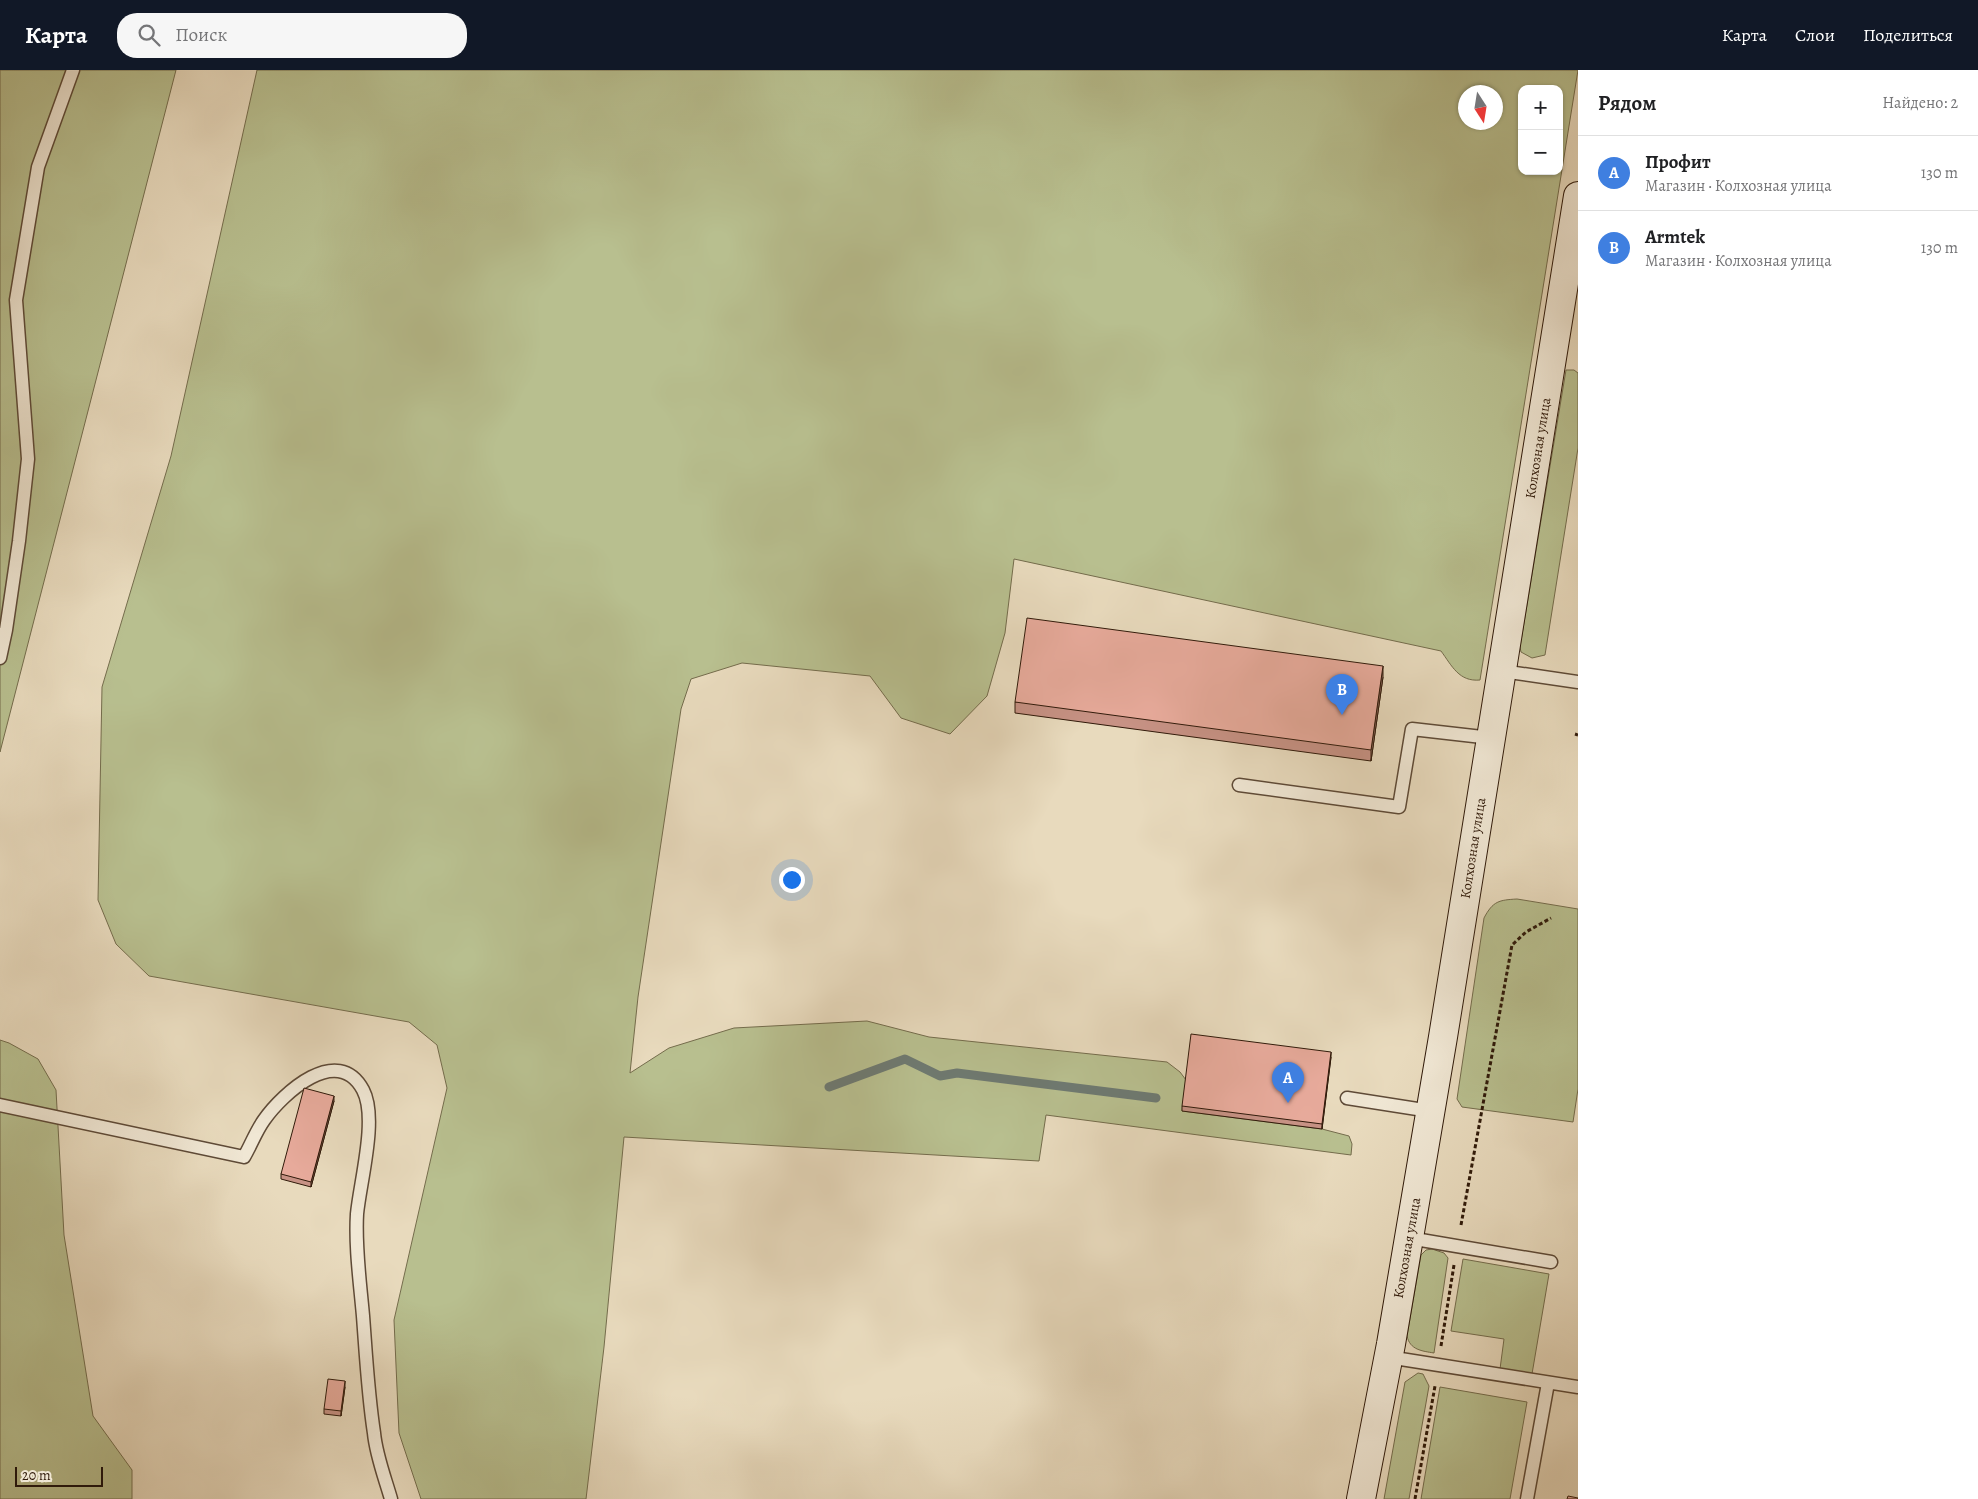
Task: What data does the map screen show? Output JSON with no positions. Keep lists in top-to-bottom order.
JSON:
{
  "streets": {
    "street": ["Колхозная улица"]
  },
  "scale_bar": "20 m",
  "north": "bottom",
  "page": {
    "header": "Карта",
    "search": "Поиск",
    "nav": ["Карта", "Слои", "Поделиться"],
    "heading": ["Рядом", "Найдено: 2"],
    "map_buttons": ["+", "−"],
    "list": [
      {
        "mark": "A",
        "name": "Профит",
        "note": "Магазин · Колхозная улица",
        "value": "130 m"
      },
      {
        "mark": "B",
        "name": "Armtek",
        "note": "Магазин · Колхозная улица",
        "value": "130 m"
      }
    ],
    "pins": ["B", "A"],
    "scale": "20 m"
  }
}
